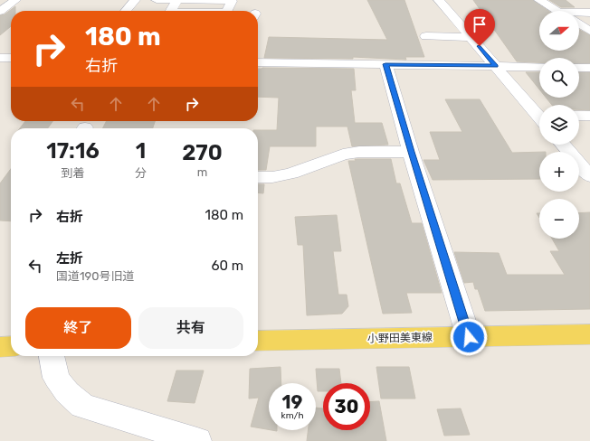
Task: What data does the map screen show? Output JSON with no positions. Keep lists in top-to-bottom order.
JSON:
{
  "streets": {
    "main road": ["小野田美東線"]
  },
  "north": "right",
  "page": {
    "map_buttons": ["+", "−"],
    "turn": ["180 m", "右折"],
    "eta": [
      "17:16",
      "到着",
      "1",
      "分",
      "270",
      "m"
    ],
    "list": [
      {
        "name": "右折",
        "value": "180 m"
      },
      {
        "name": "左折",
        "note": "国道190号旧道",
        "value": "60 m"
      }
    ],
    "buttons": ["終了", "共有"],
    "speed": "19 km/h",
    "limit": "30"
  }
}
